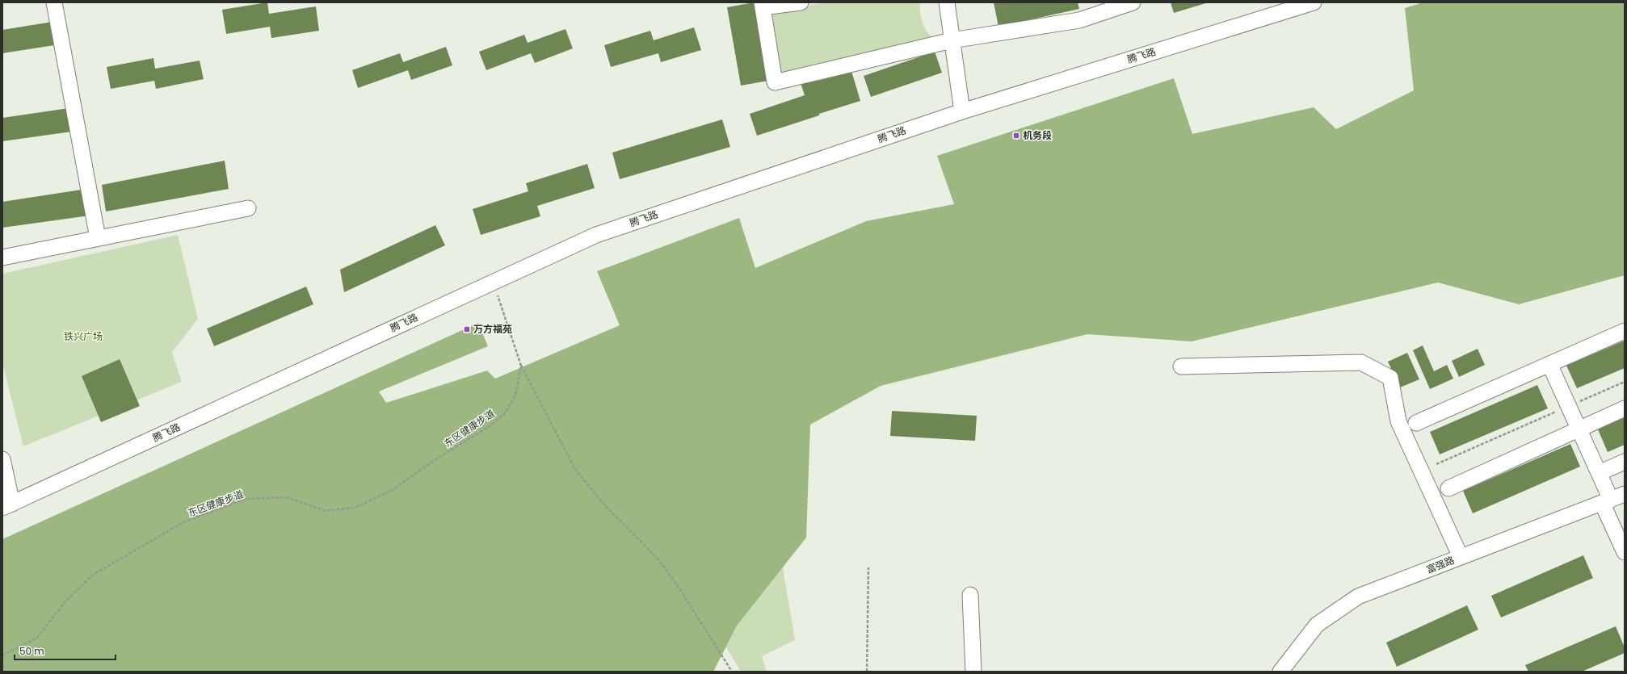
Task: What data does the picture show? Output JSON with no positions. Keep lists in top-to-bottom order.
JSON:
{
  "streets": {
    "street": ["腾飞路", "富强路"],
    "path": ["东区健康步道"]
  },
  "crossings": [
    ["腾飞路", "东区健康步道"]
  ],
  "parks": ["铁兴广场"],
  "places": {
    "transit": ["机务段", "万方福苑"]
  },
  "scale_bar": "50 m"
}
